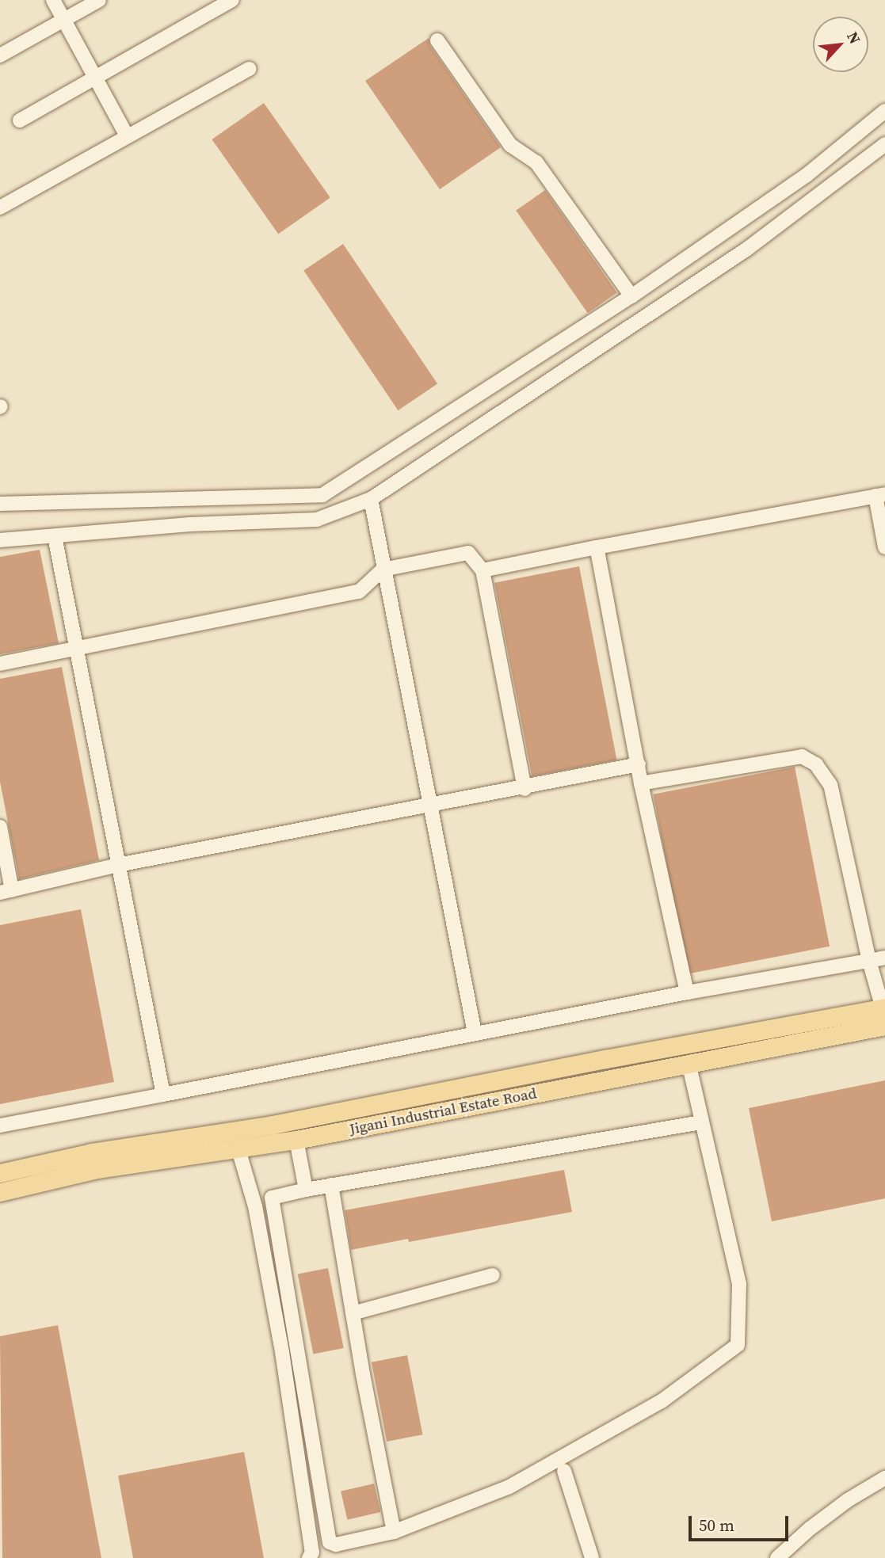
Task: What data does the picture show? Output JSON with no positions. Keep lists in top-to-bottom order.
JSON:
{
  "streets": {
    "main road": ["Jigani Industrial Estate Road"]
  },
  "scale_bar": "50 m",
  "north": "top right"
}
